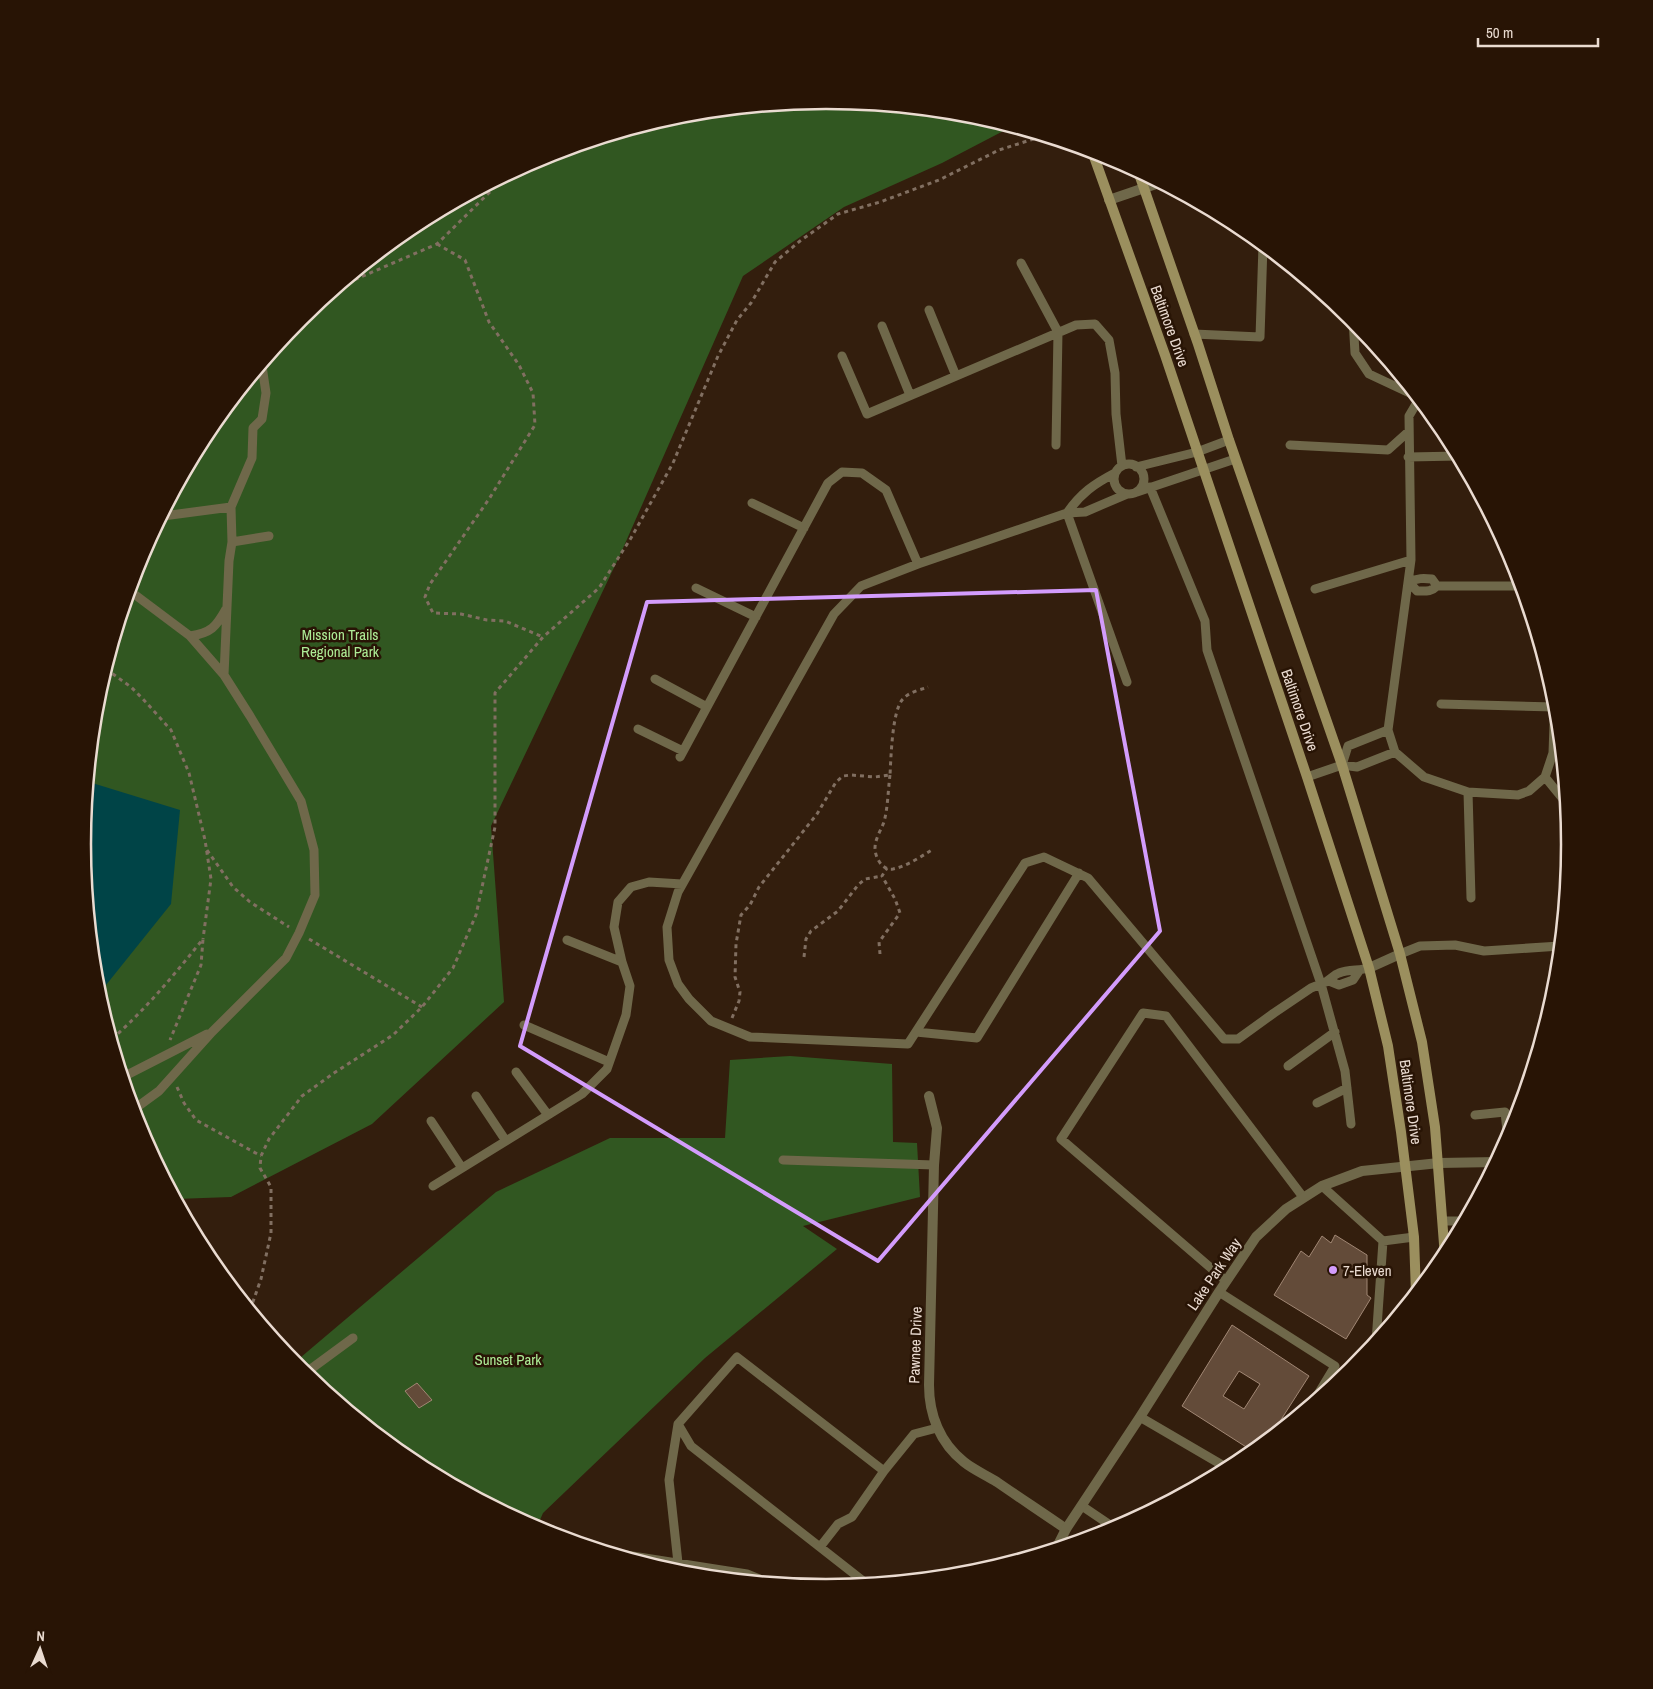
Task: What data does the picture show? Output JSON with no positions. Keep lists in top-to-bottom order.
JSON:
{
  "streets": {
    "main road": ["Baltimore Drive"],
    "street": ["Lake Park Way", "Pawnee Drive"]
  },
  "crossings": [
    ["Baltimore Drive", "Lake Park Way"],
    ["Lake Park Way", "Pawnee Drive"]
  ],
  "parks": ["Mission Trails Regional Park", "Sunset Park"],
  "places": ["7-Eleven"],
  "scale_bar": "50 m",
  "north": "top"
}
